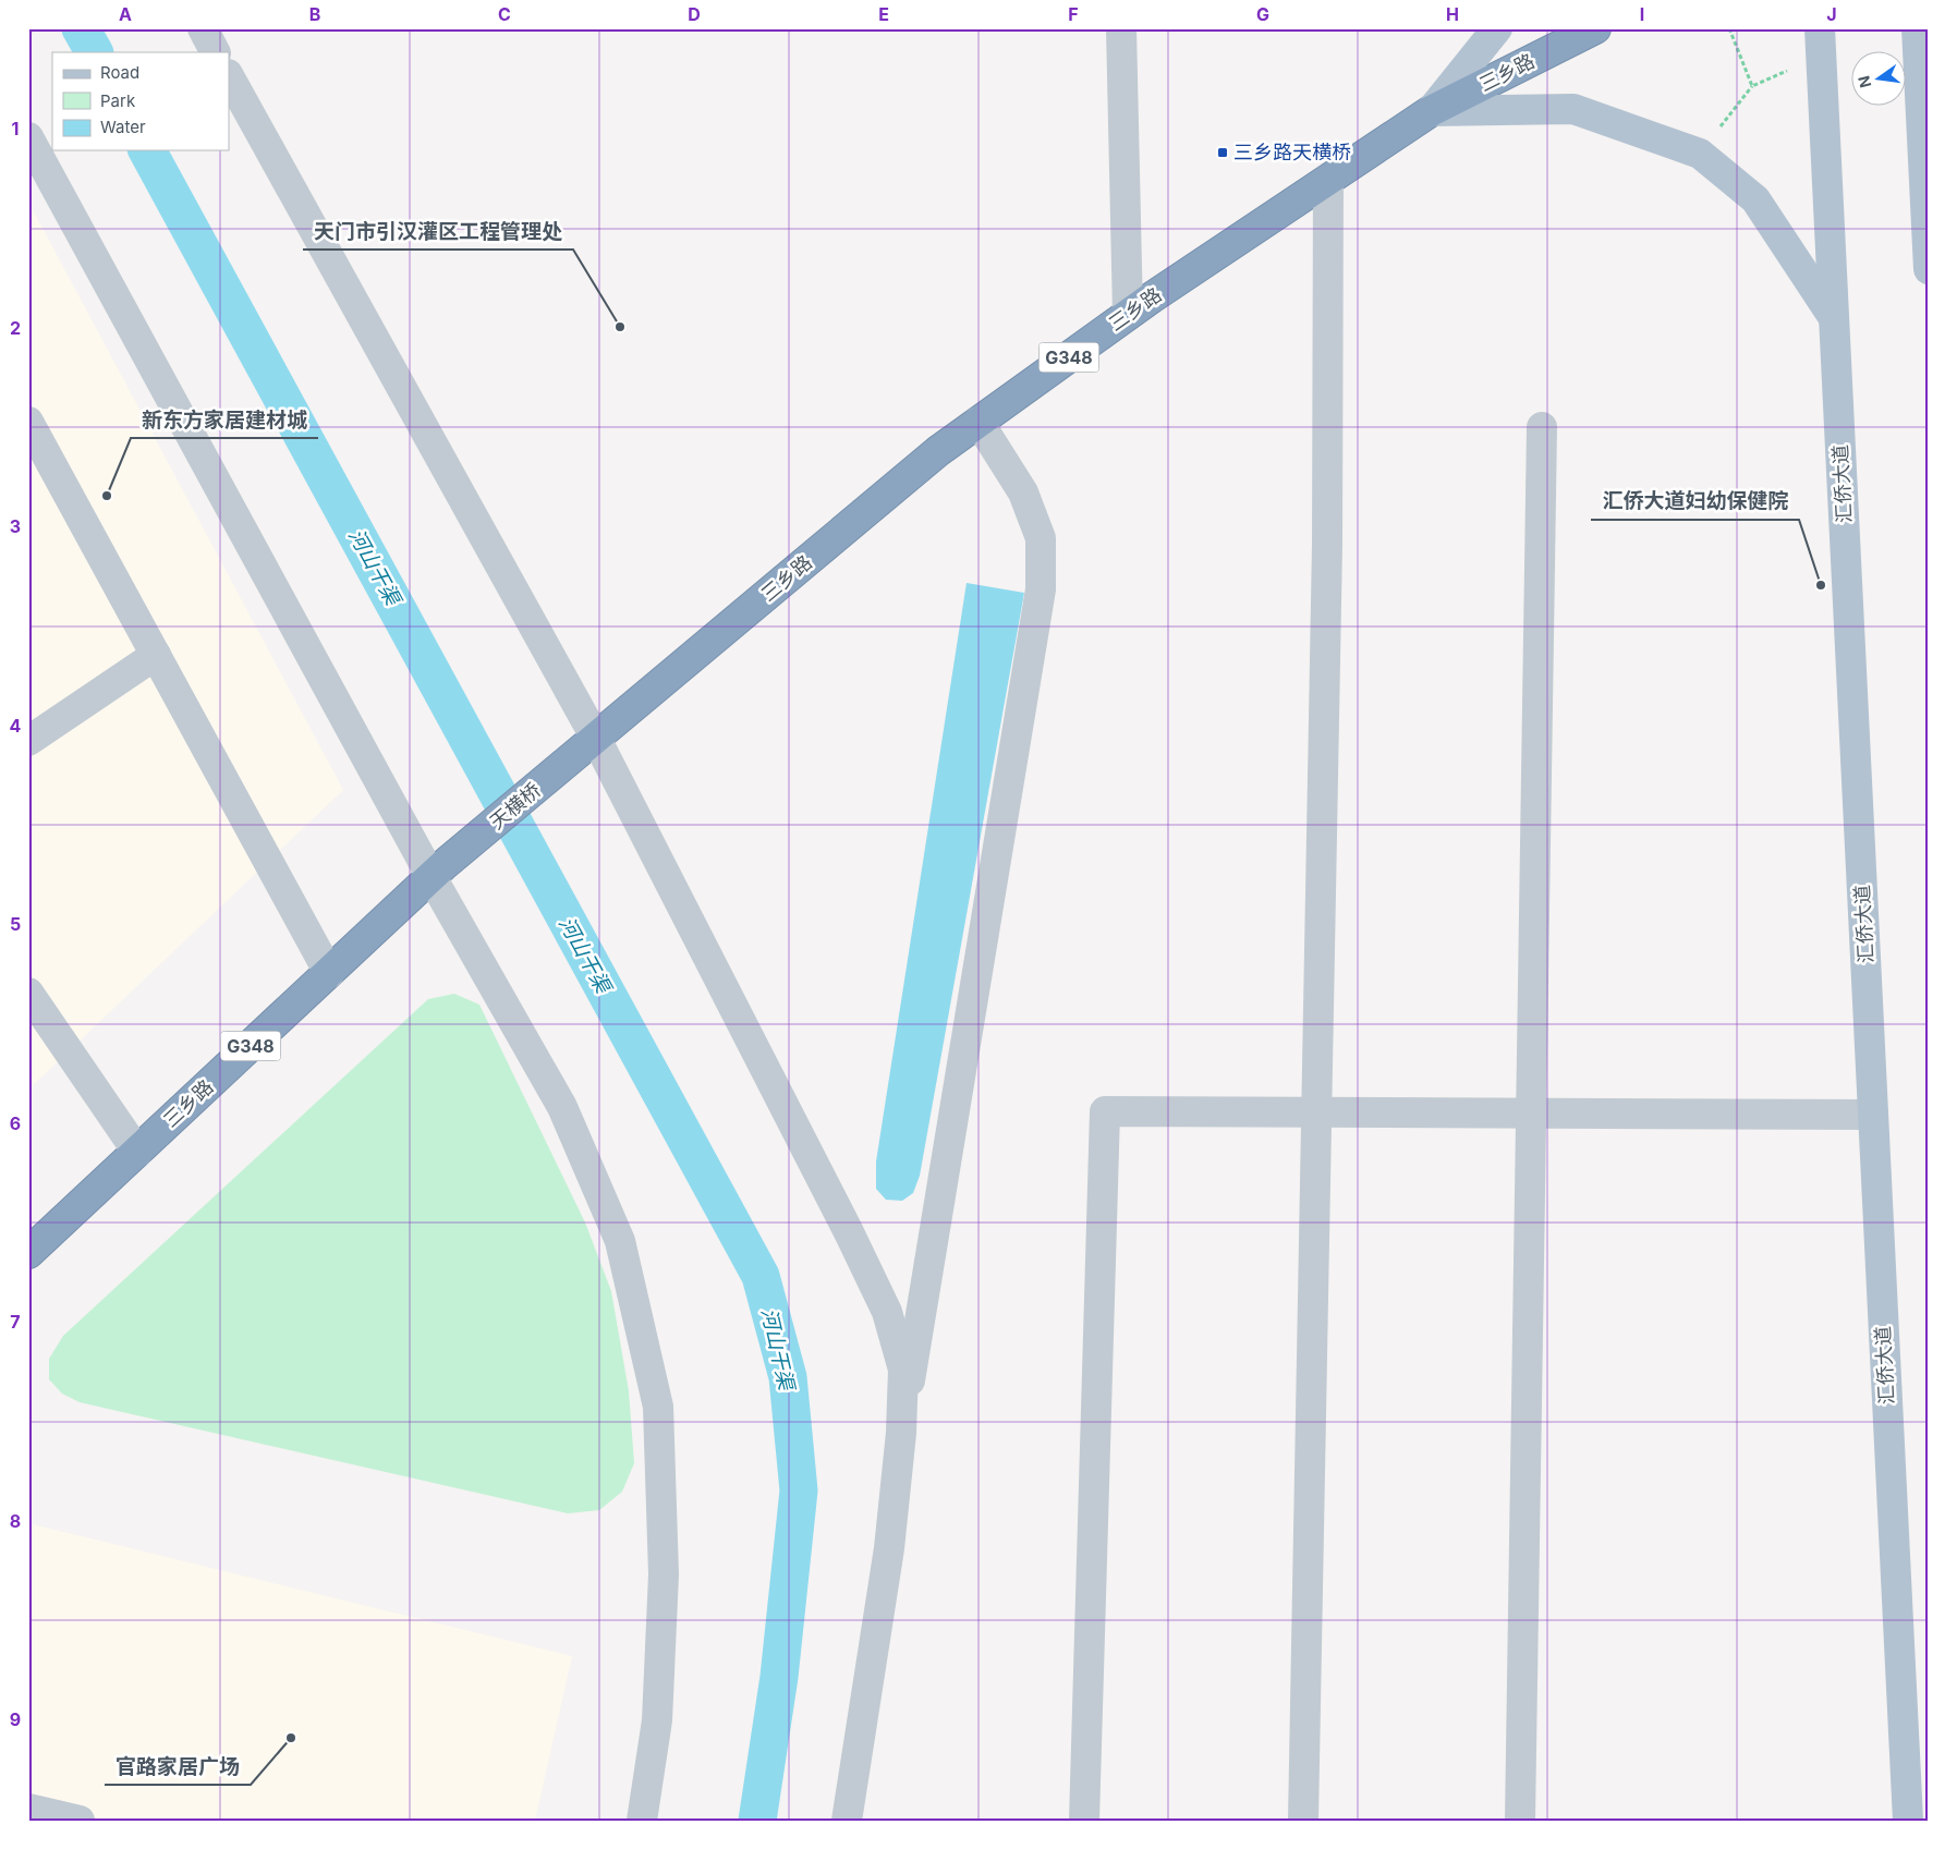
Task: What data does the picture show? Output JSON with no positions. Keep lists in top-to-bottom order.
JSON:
{
  "streets": {
    "highway": ["三乡路", "G348", "天横桥"],
    "main road": ["汇侨大道"]
  },
  "crossings": [
    ["三乡路", "天横桥"]
  ],
  "water": ["河山干渠"],
  "places": {
    "transit": ["三乡路天横桥"],
    "other": [
      "天门市引汉灌区工程管理处",
      "新东方家居建材城",
      "汇侨大道妇幼保健院",
      "官路家居广场"
    ]
  },
  "legend": ["Road", "Park", "Water"],
  "north": "left",
  "grid": {
    "columns": [
      "A",
      "B",
      "C",
      "D",
      "E",
      "F",
      "G",
      "H",
      "I",
      "J"
    ],
    "rows": [
      "1",
      "2",
      "3",
      "4",
      "5",
      "6",
      "7",
      "8",
      "9"
    ]
  }
}
